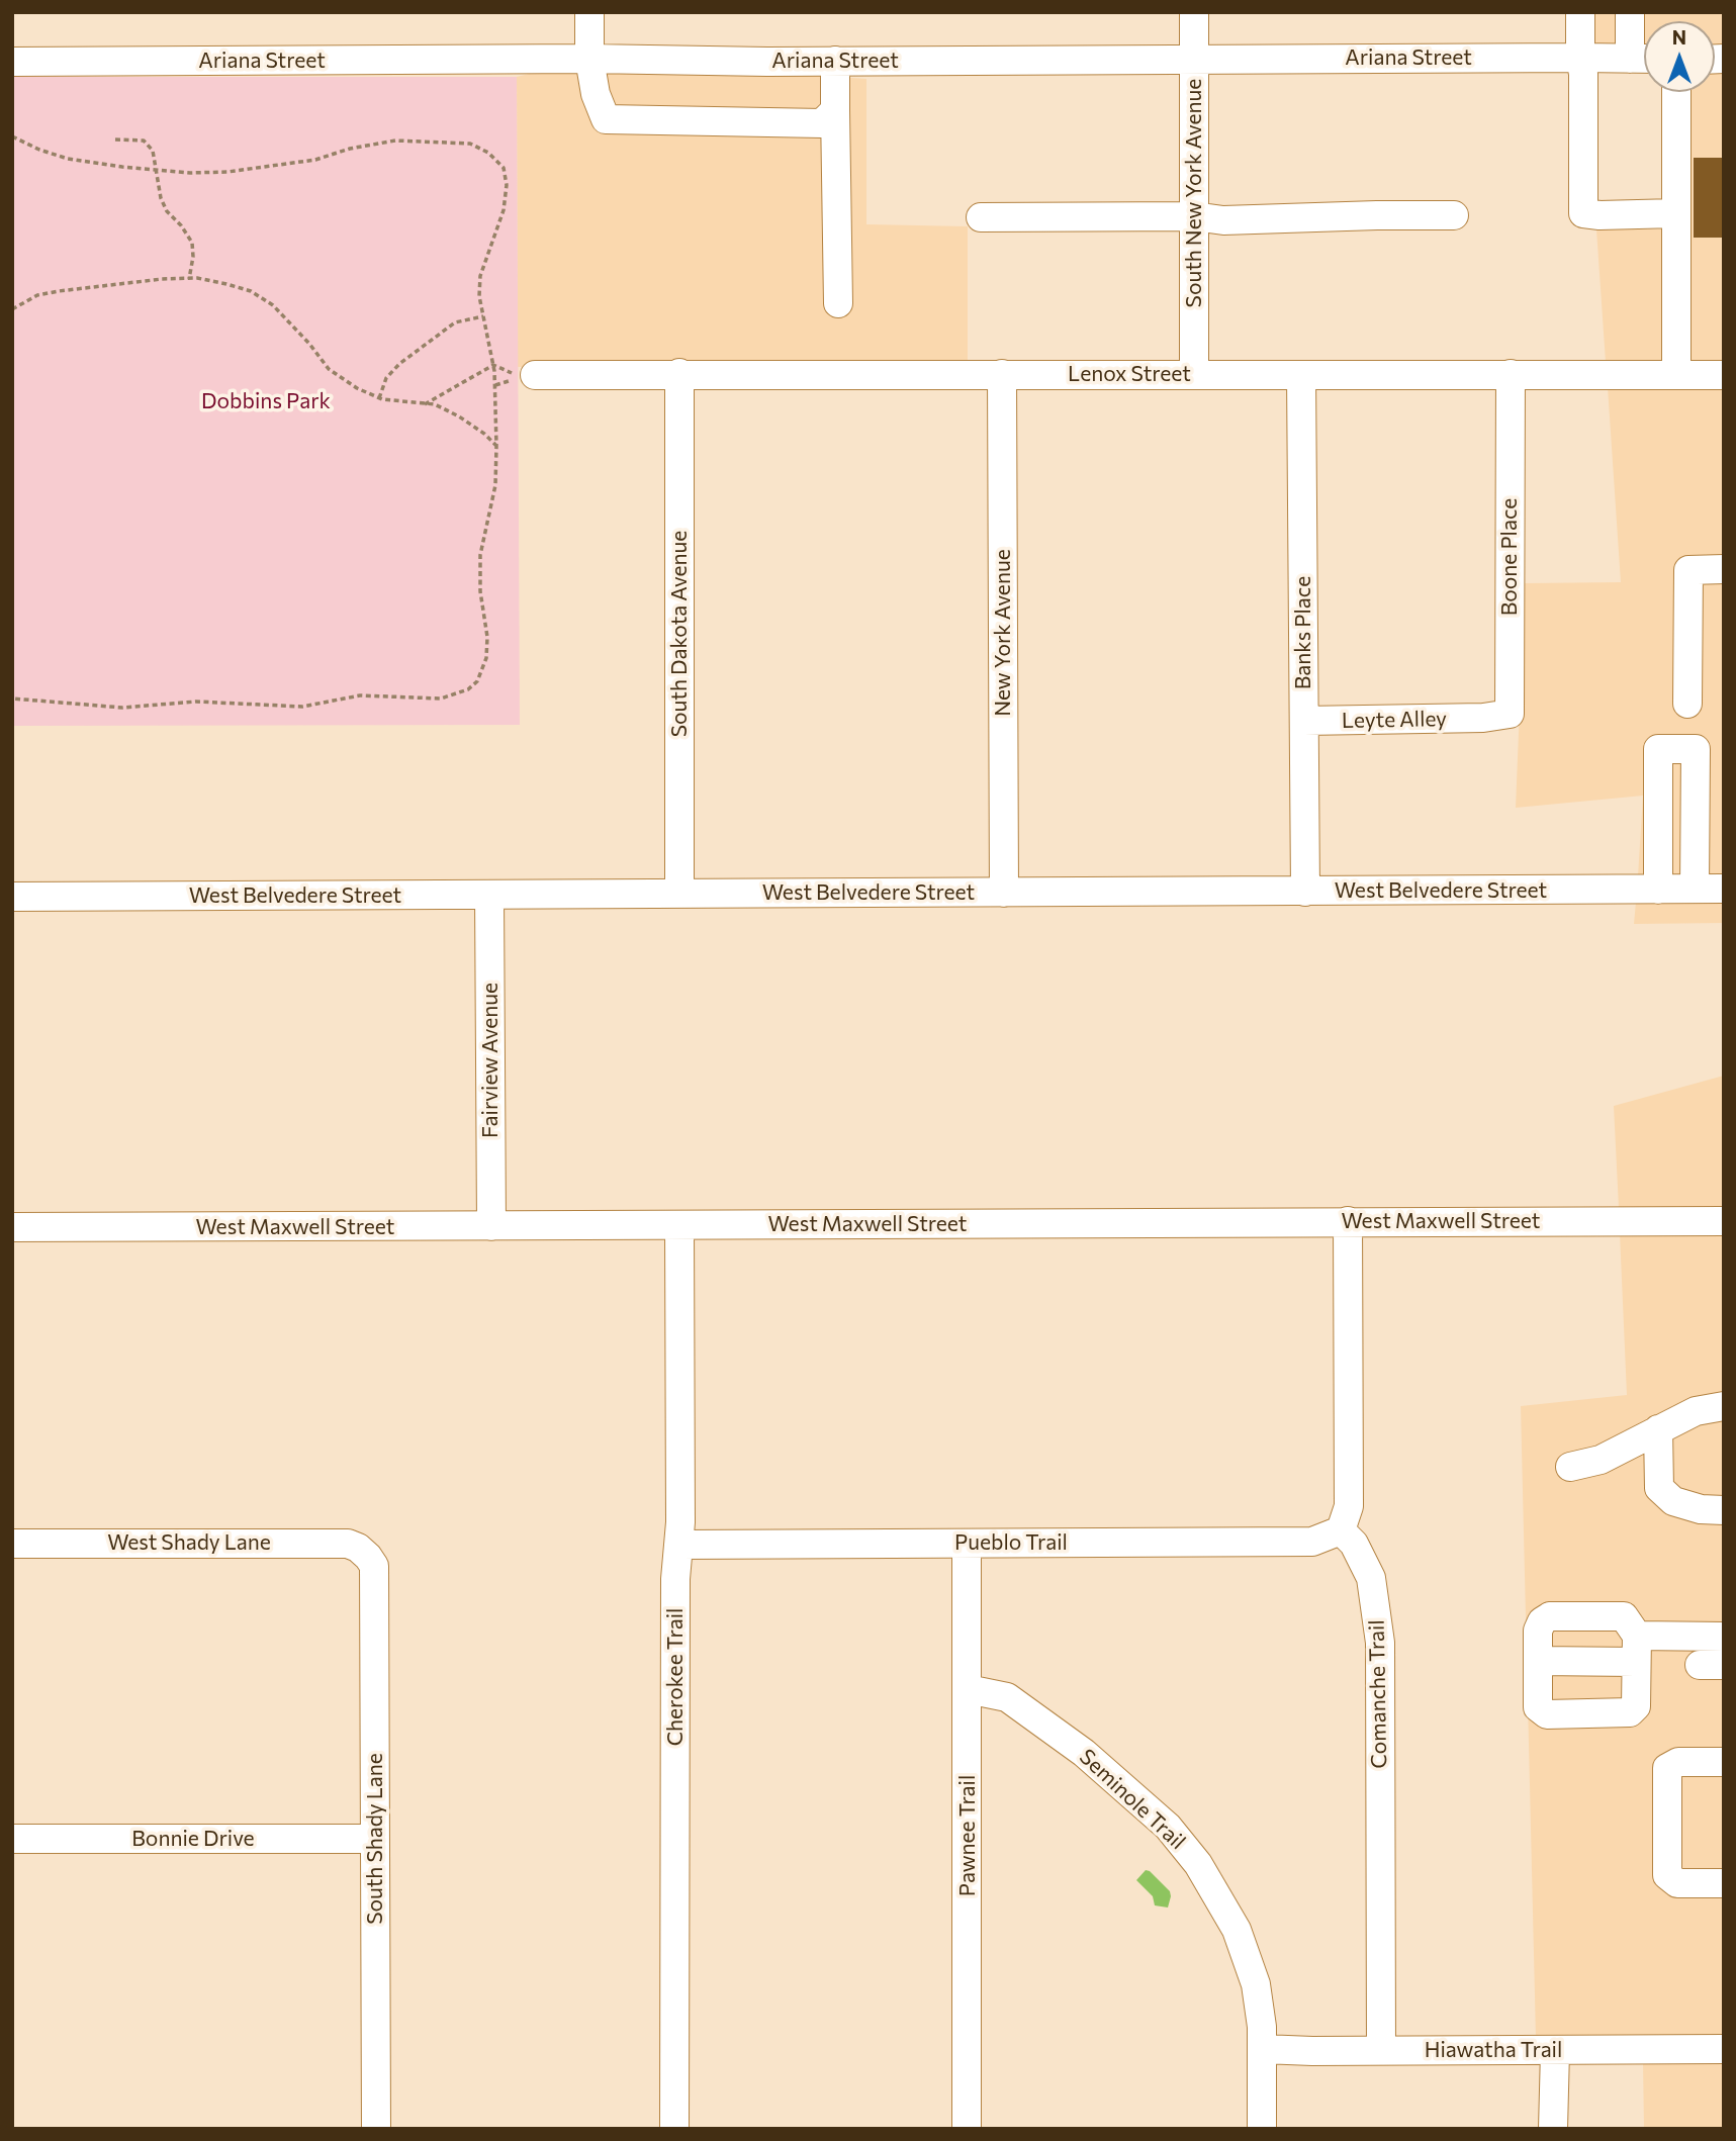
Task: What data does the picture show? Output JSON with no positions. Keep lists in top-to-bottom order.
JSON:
{
  "streets": {
    "street": [
      "Ariana Street",
      "South New York Avenue",
      "Lenox Street",
      "Boone Place",
      "New York Avenue",
      "Banks Place",
      "South Dakota Avenue",
      "Leyte Alley",
      "West Belvedere Street",
      "Fairview Avenue",
      "West Maxwell Street",
      "West Shady Lane",
      "Pueblo Trail",
      "Cherokee Trail",
      "Comanche Trail",
      "Seminole Trail",
      "Pawnee Trail",
      "Bonnie Drive",
      "South Shady Lane",
      "Hiawatha Trail"
    ]
  },
  "crossings": [
    ["Ariana Street", "South New York Avenue"],
    ["South New York Avenue", "Lenox Street"],
    ["Lenox Street", "Boone Place"],
    ["Lenox Street", "New York Avenue"],
    ["Lenox Street", "Banks Place"],
    ["Lenox Street", "South Dakota Avenue"],
    ["Boone Place", "Leyte Alley"],
    ["New York Avenue", "West Belvedere Street"],
    ["Banks Place", "Leyte Alley"],
    ["Banks Place", "West Belvedere Street"],
    ["South Dakota Avenue", "West Belvedere Street"],
    ["West Belvedere Street", "Fairview Avenue"],
    ["Fairview Avenue", "West Maxwell Street"],
    ["West Maxwell Street", "Cherokee Trail"],
    ["West Shady Lane", "South Shady Lane"],
    ["Pueblo Trail", "Cherokee Trail"],
    ["Pueblo Trail", "Comanche Trail"],
    ["Pueblo Trail", "Pawnee Trail"],
    ["Comanche Trail", "Hiawatha Trail"],
    ["Seminole Trail", "Pawnee Trail"],
    ["Seminole Trail", "Hiawatha Trail"],
    ["Bonnie Drive", "South Shady Lane"]
  ],
  "parks": ["Dobbins Park"],
  "north": "top"
}
